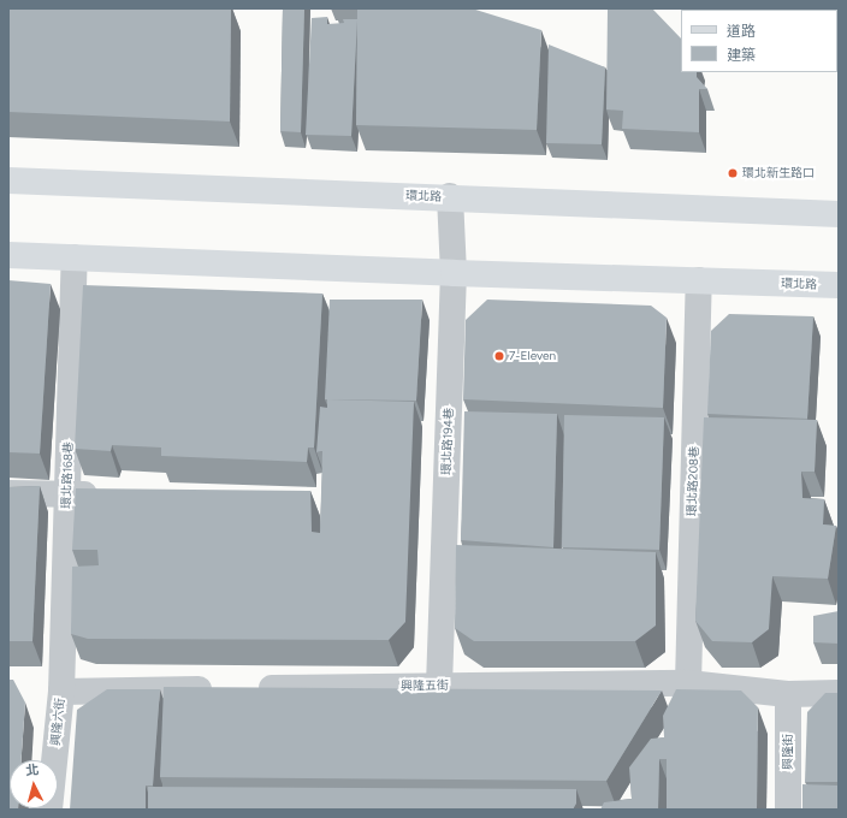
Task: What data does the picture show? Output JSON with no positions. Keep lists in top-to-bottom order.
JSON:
{
  "streets": {
    "main road": ["環北路"],
    "lane": [
      "環北路194巷",
      "環北路168巷",
      "環北路208巷",
      "興隆五街",
      "興隆六街",
      "興隆街"
    ]
  },
  "crossings": [
    ["環北路", "環北路194巷"],
    ["環北路", "環北路168巷"],
    ["環北路", "環北路208巷"],
    ["環北路194巷", "興隆五街"],
    ["環北路168巷", "興隆六街"],
    ["環北路208巷", "興隆五街"],
    ["興隆五街", "興隆街"]
  ],
  "places": ["環北新生路口", "7-Eleven"],
  "legend": ["道路", "建築"],
  "north": "top"
}
